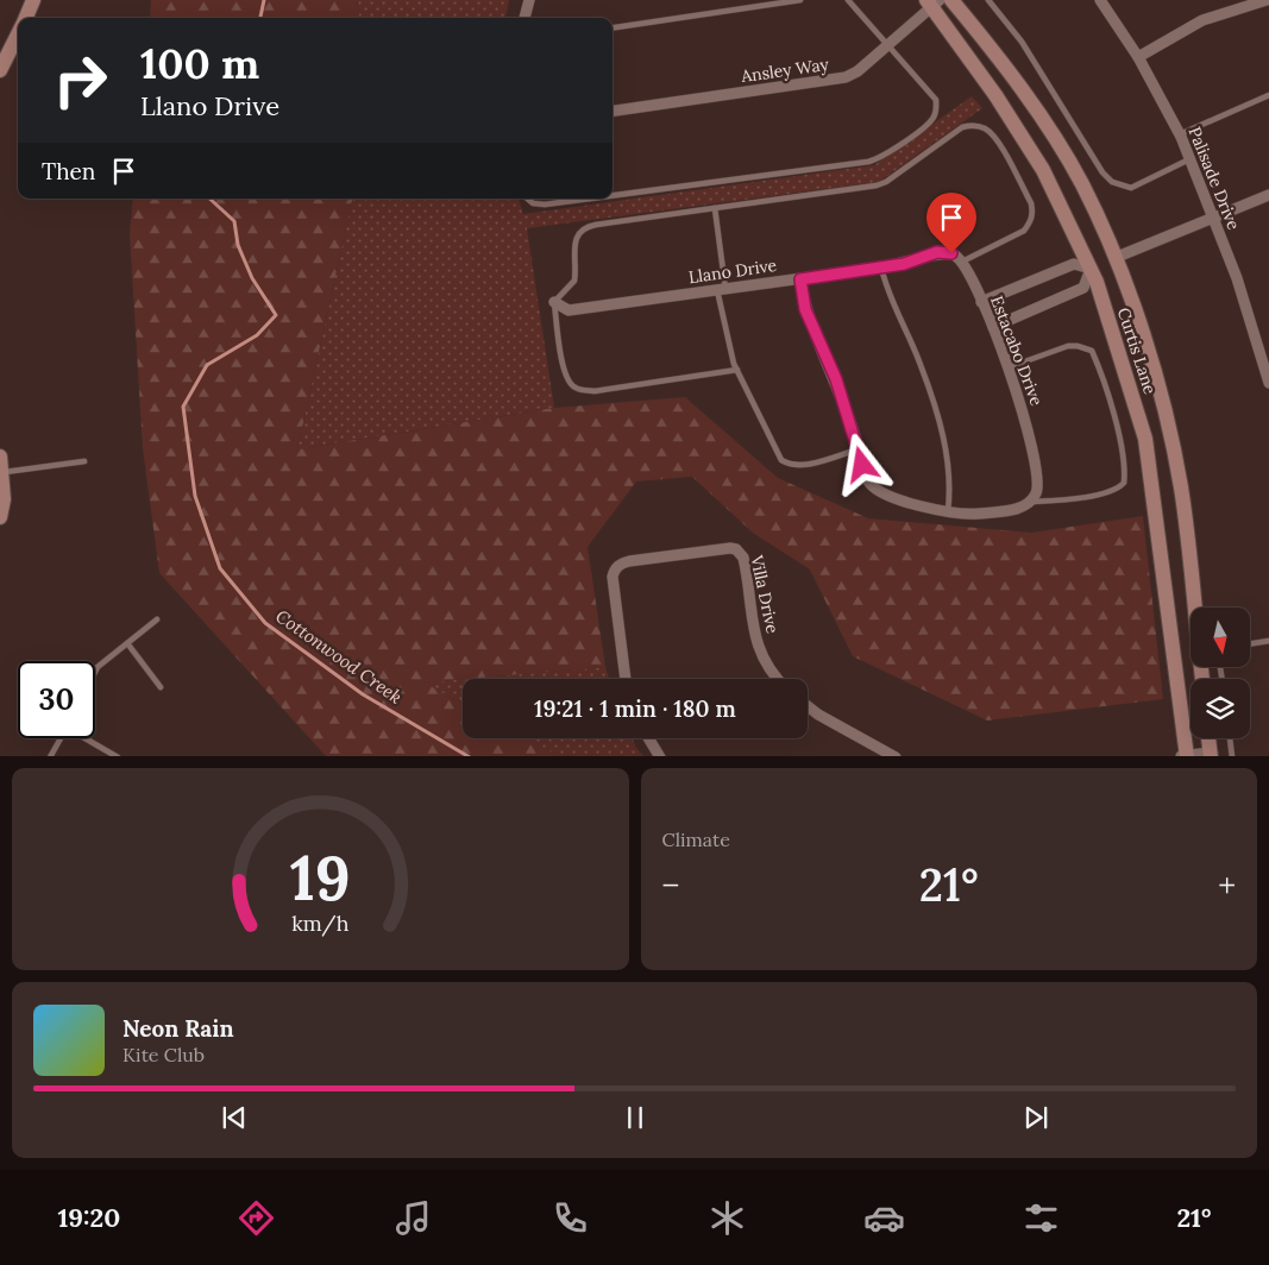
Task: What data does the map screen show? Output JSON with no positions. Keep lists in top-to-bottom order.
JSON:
{
  "streets": {
    "street": [
      "Ansley Way",
      "Palisade Drive",
      "Llano Drive",
      "Estacabo Drive",
      "Curtis Lane",
      "Villa Drive"
    ]
  },
  "crossings": [
    ["Ansley Way", "Curtis Lane"],
    ["Llano Drive", "Estacabo Drive"]
  ],
  "water": ["Cottonwood Creek"],
  "north": "bottom",
  "page": {
    "turn": ["100 m", "Llano Drive"],
    "then": "Then",
    "limit": "30",
    "trip": "19:21 · 1 min · 180 m",
    "tile": "Climate",
    "heat": ["−", "21°", "+"],
    "song": ["Neon Rain", "Kite Club"],
    "tabs": ["19:20", "21°"],
    "gauge": ["19", "km/h"]
  }
}
